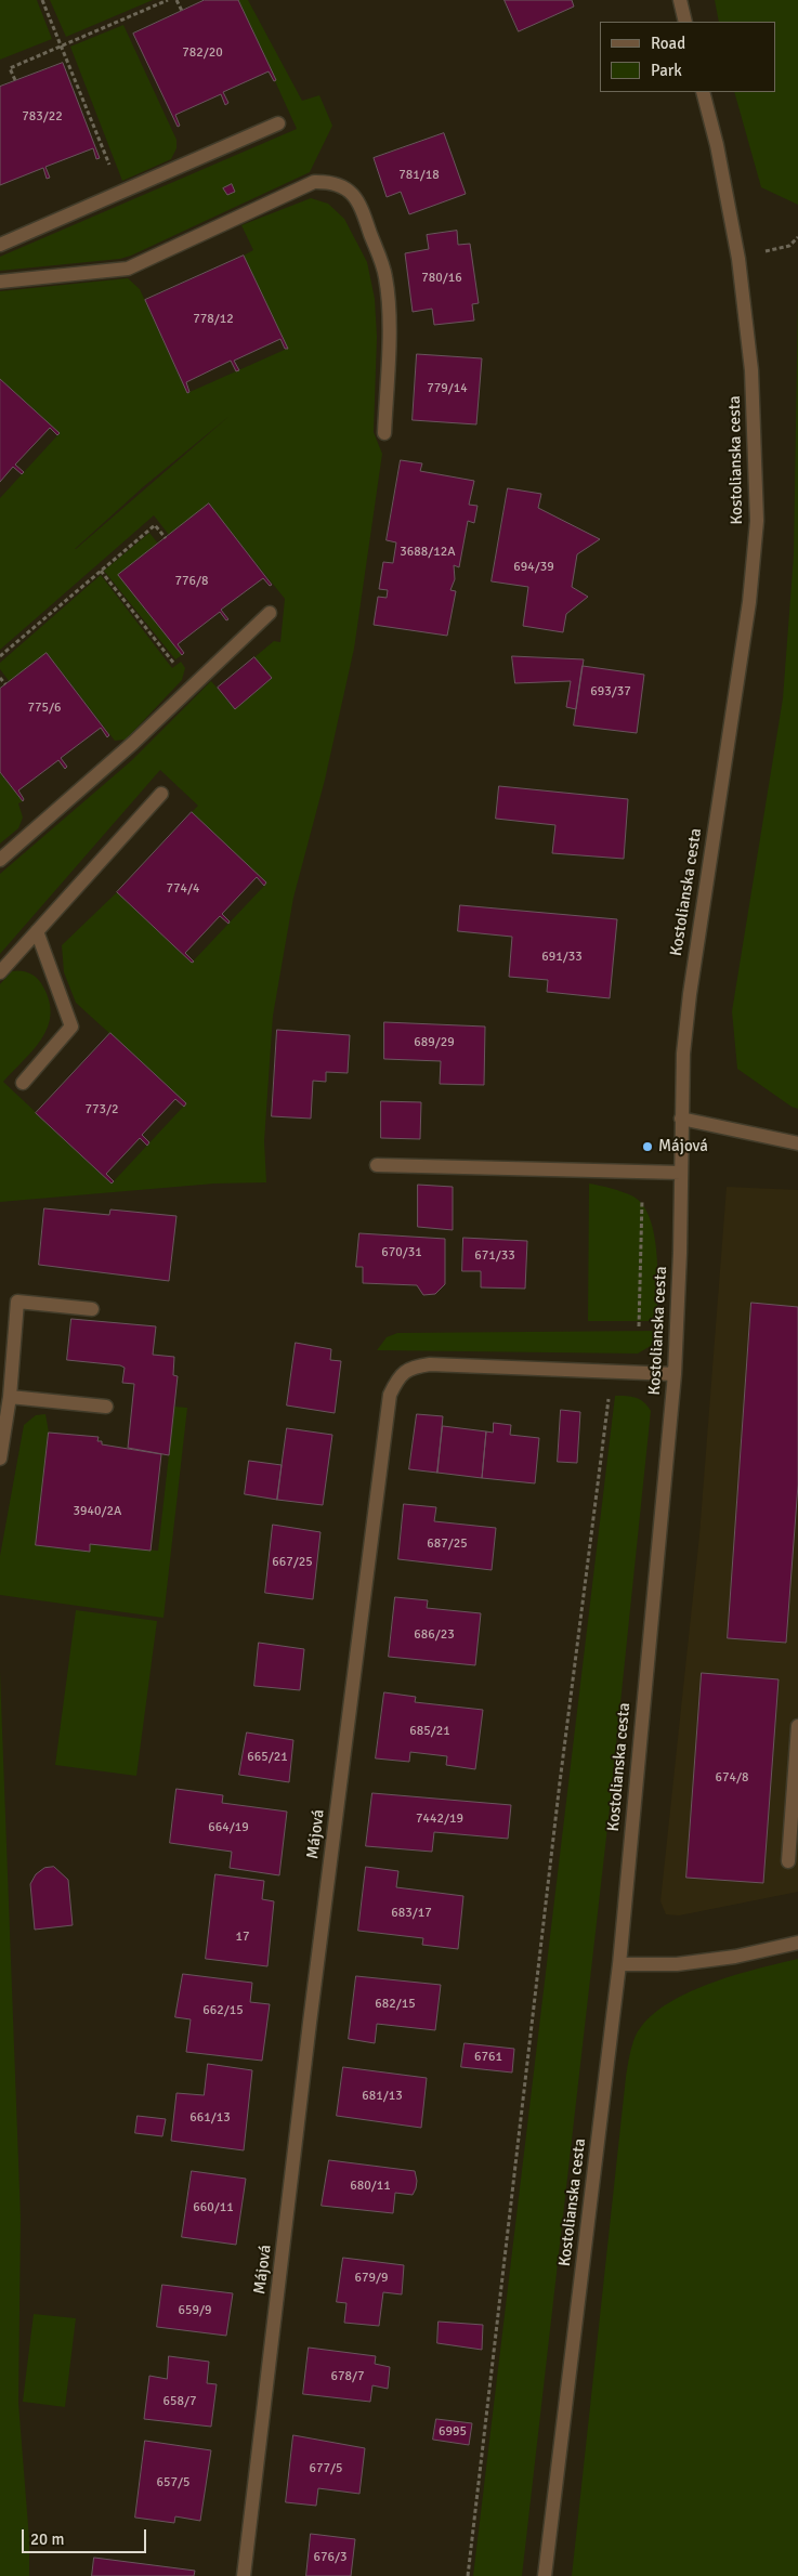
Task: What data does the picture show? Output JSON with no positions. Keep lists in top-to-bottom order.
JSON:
{
  "streets": {
    "street": ["Kostolianska cesta", "Májová"]
  },
  "crossings": [
    ["Kostolianska cesta", "Májová"]
  ],
  "places": ["Májová"],
  "house_numbers": [
    "782/20",
    "783/22",
    "781/18",
    "780/16",
    "778/12",
    "779/14",
    "3688/12A",
    "694/39",
    "776/8",
    "693/37",
    "775/6",
    "774/4",
    "691/33",
    "689/29",
    "773/2",
    "670/31",
    "671/33",
    "3940/2A",
    "687/25",
    "667/25",
    "686/23",
    "685/21",
    "665/21",
    "674/8",
    "7442/19",
    "664/19",
    "683/17",
    "17",
    "682/15",
    "662/15",
    "6761",
    "681/13",
    "661/13",
    "680/11",
    "660/11",
    "679/9",
    "659/9",
    "678/7",
    "658/7",
    "6995",
    "677/5",
    "657/5",
    "676/3"
  ],
  "legend": ["Road", "Park"],
  "scale_bar": "20 m"
}
